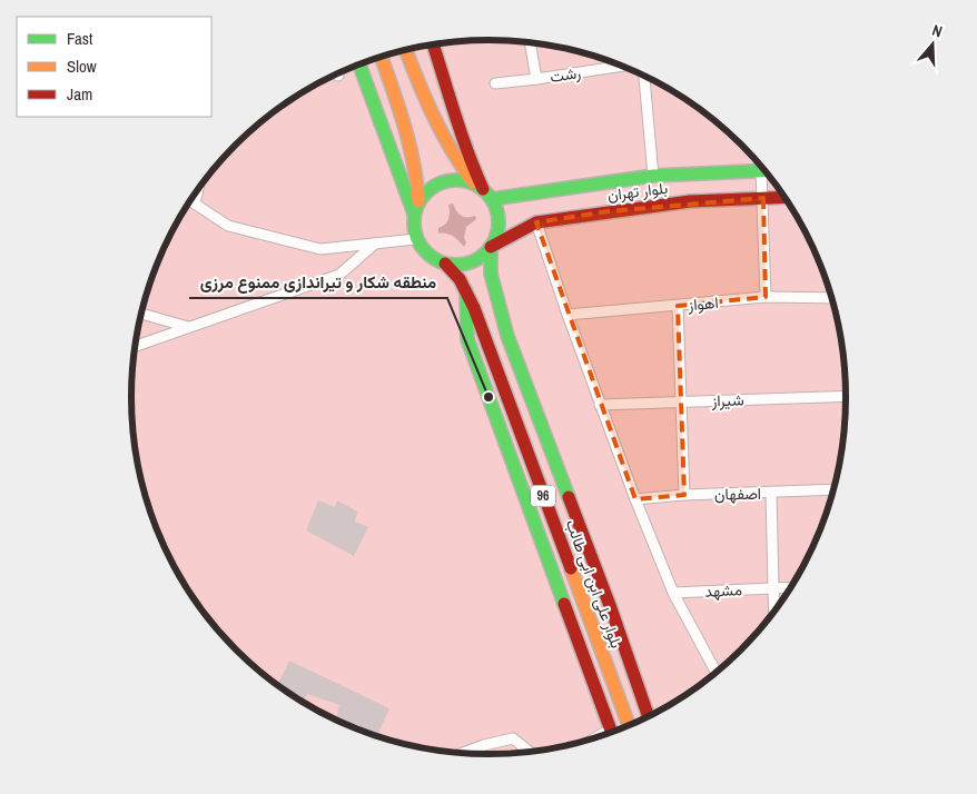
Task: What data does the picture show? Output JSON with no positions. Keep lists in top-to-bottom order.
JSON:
{
  "streets": {
    "main road": ["بلوار تهران", "96", "بلوار علی ابن ابی طالب"],
    "street": [
      "رشت",
      "اهواز",
      "شیراز",
      "اصفهان",
      "مشهد"
    ]
  },
  "crossings": [
    ["بلوار تهران", "96"],
    ["بلوار تهران", "بلوار علی ابن ابی طالب"],
    ["96", "بلوار علی ابن ابی طالب"]
  ],
  "places": ["منطقه شکار و تیراندازی ممنوع مرزی"],
  "legend": ["Fast", "Slow", "Jam"],
  "north": "top"
}
